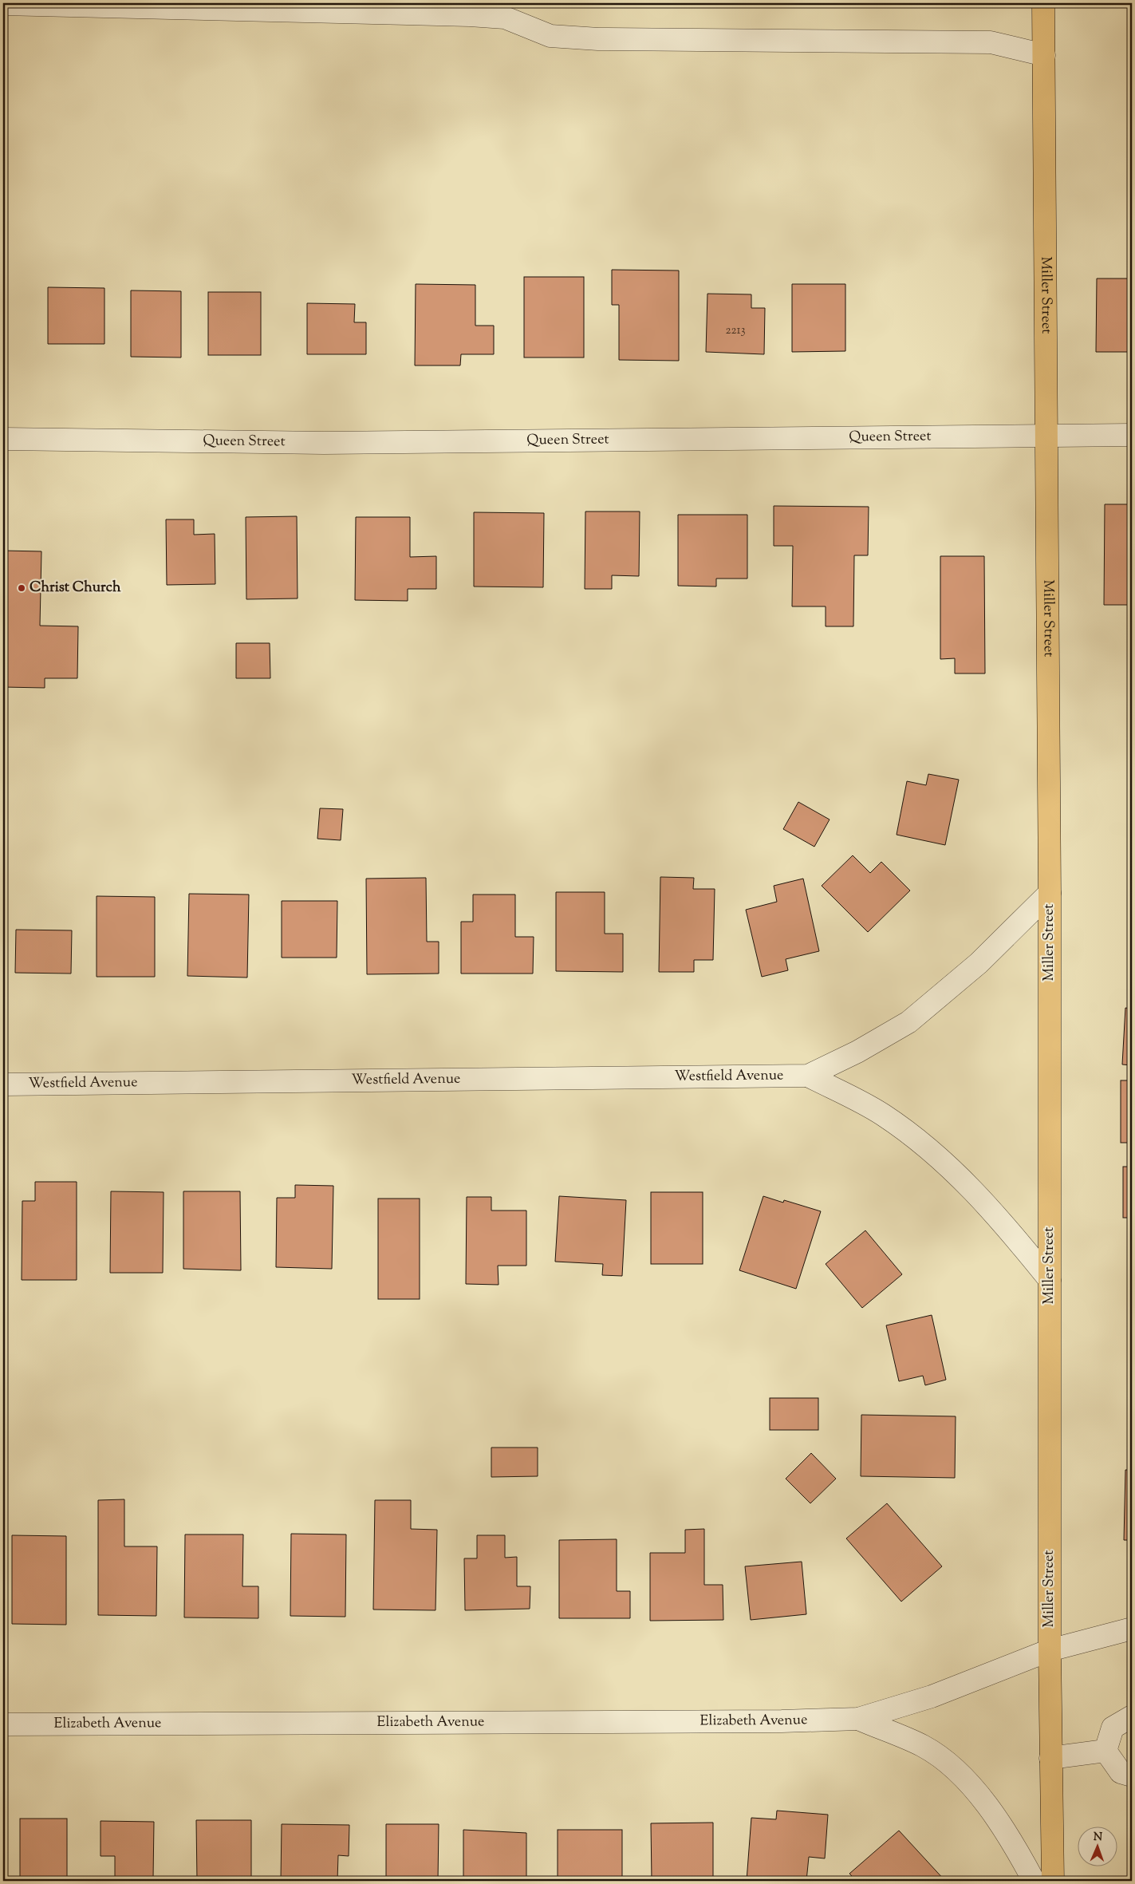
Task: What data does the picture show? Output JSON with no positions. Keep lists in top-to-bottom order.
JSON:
{
  "streets": {
    "main road": ["Miller Street"],
    "street": ["Queen Street", "Westfield Avenue", "Elizabeth Avenue"]
  },
  "crossings": [
    ["Miller Street", "Queen Street"],
    ["Miller Street", "Westfield Avenue"],
    ["Miller Street", "Elizabeth Avenue"]
  ],
  "places": ["Christ Church"],
  "house_numbers": ["2213"],
  "north": "top"
}
